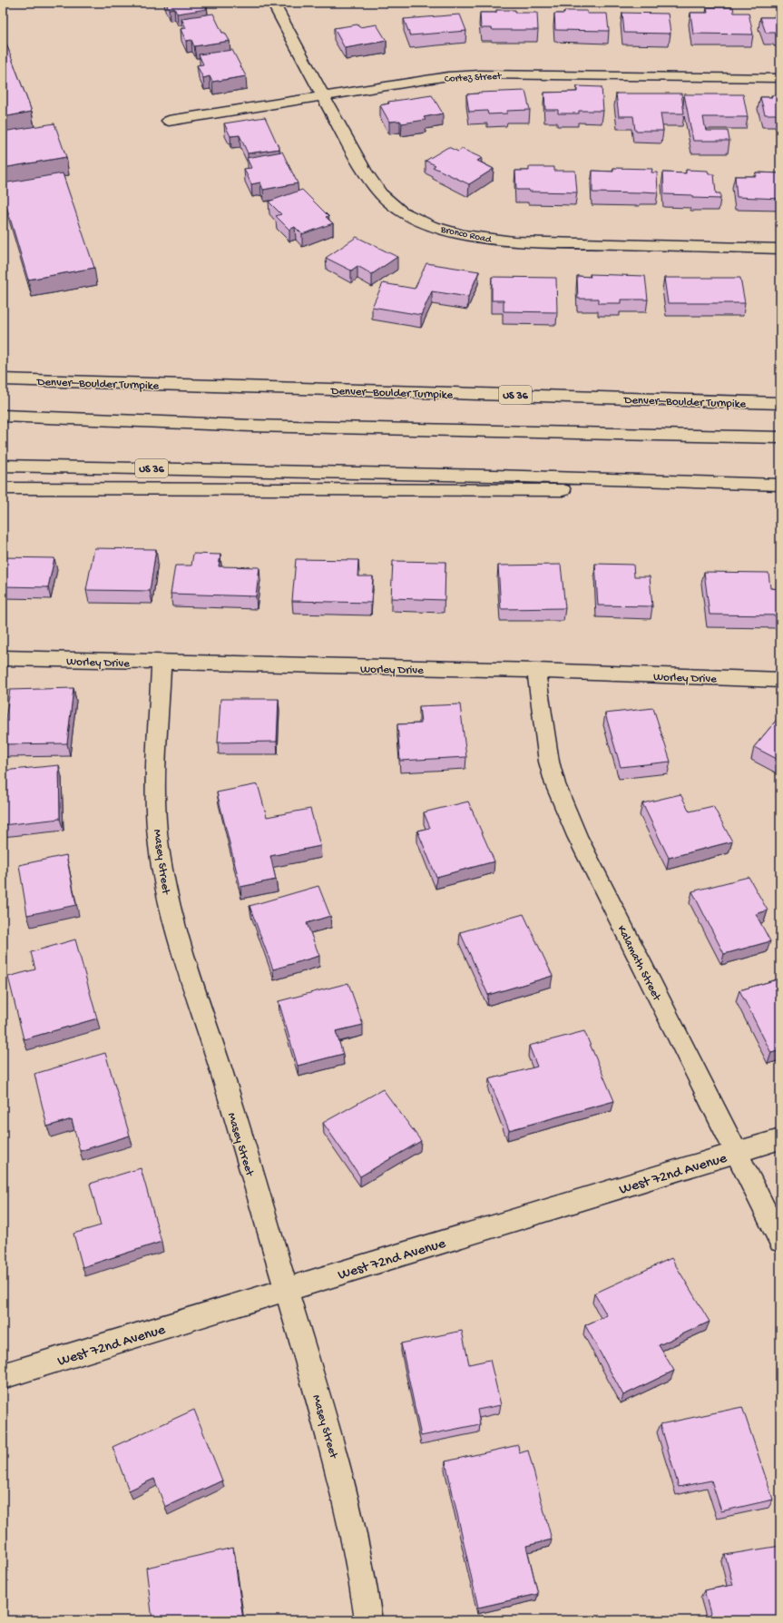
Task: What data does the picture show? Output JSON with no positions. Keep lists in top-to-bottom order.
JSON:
{
  "streets": {
    "main road": [
      "Cortez Street",
      "Bronco Road",
      "Denver–Boulder Turnpike",
      "US 36",
      "Worley Drive",
      "Masey Street",
      "Kalamath Street",
      "West 72nd Avenue"
    ]
  },
  "crossings": [
    ["Cortez Street", "Bronco Road"],
    ["Worley Drive", "Masey Street"],
    ["Worley Drive", "Kalamath Street"],
    ["Masey Street", "West 72nd Avenue"],
    ["Kalamath Street", "West 72nd Avenue"]
  ]
}
